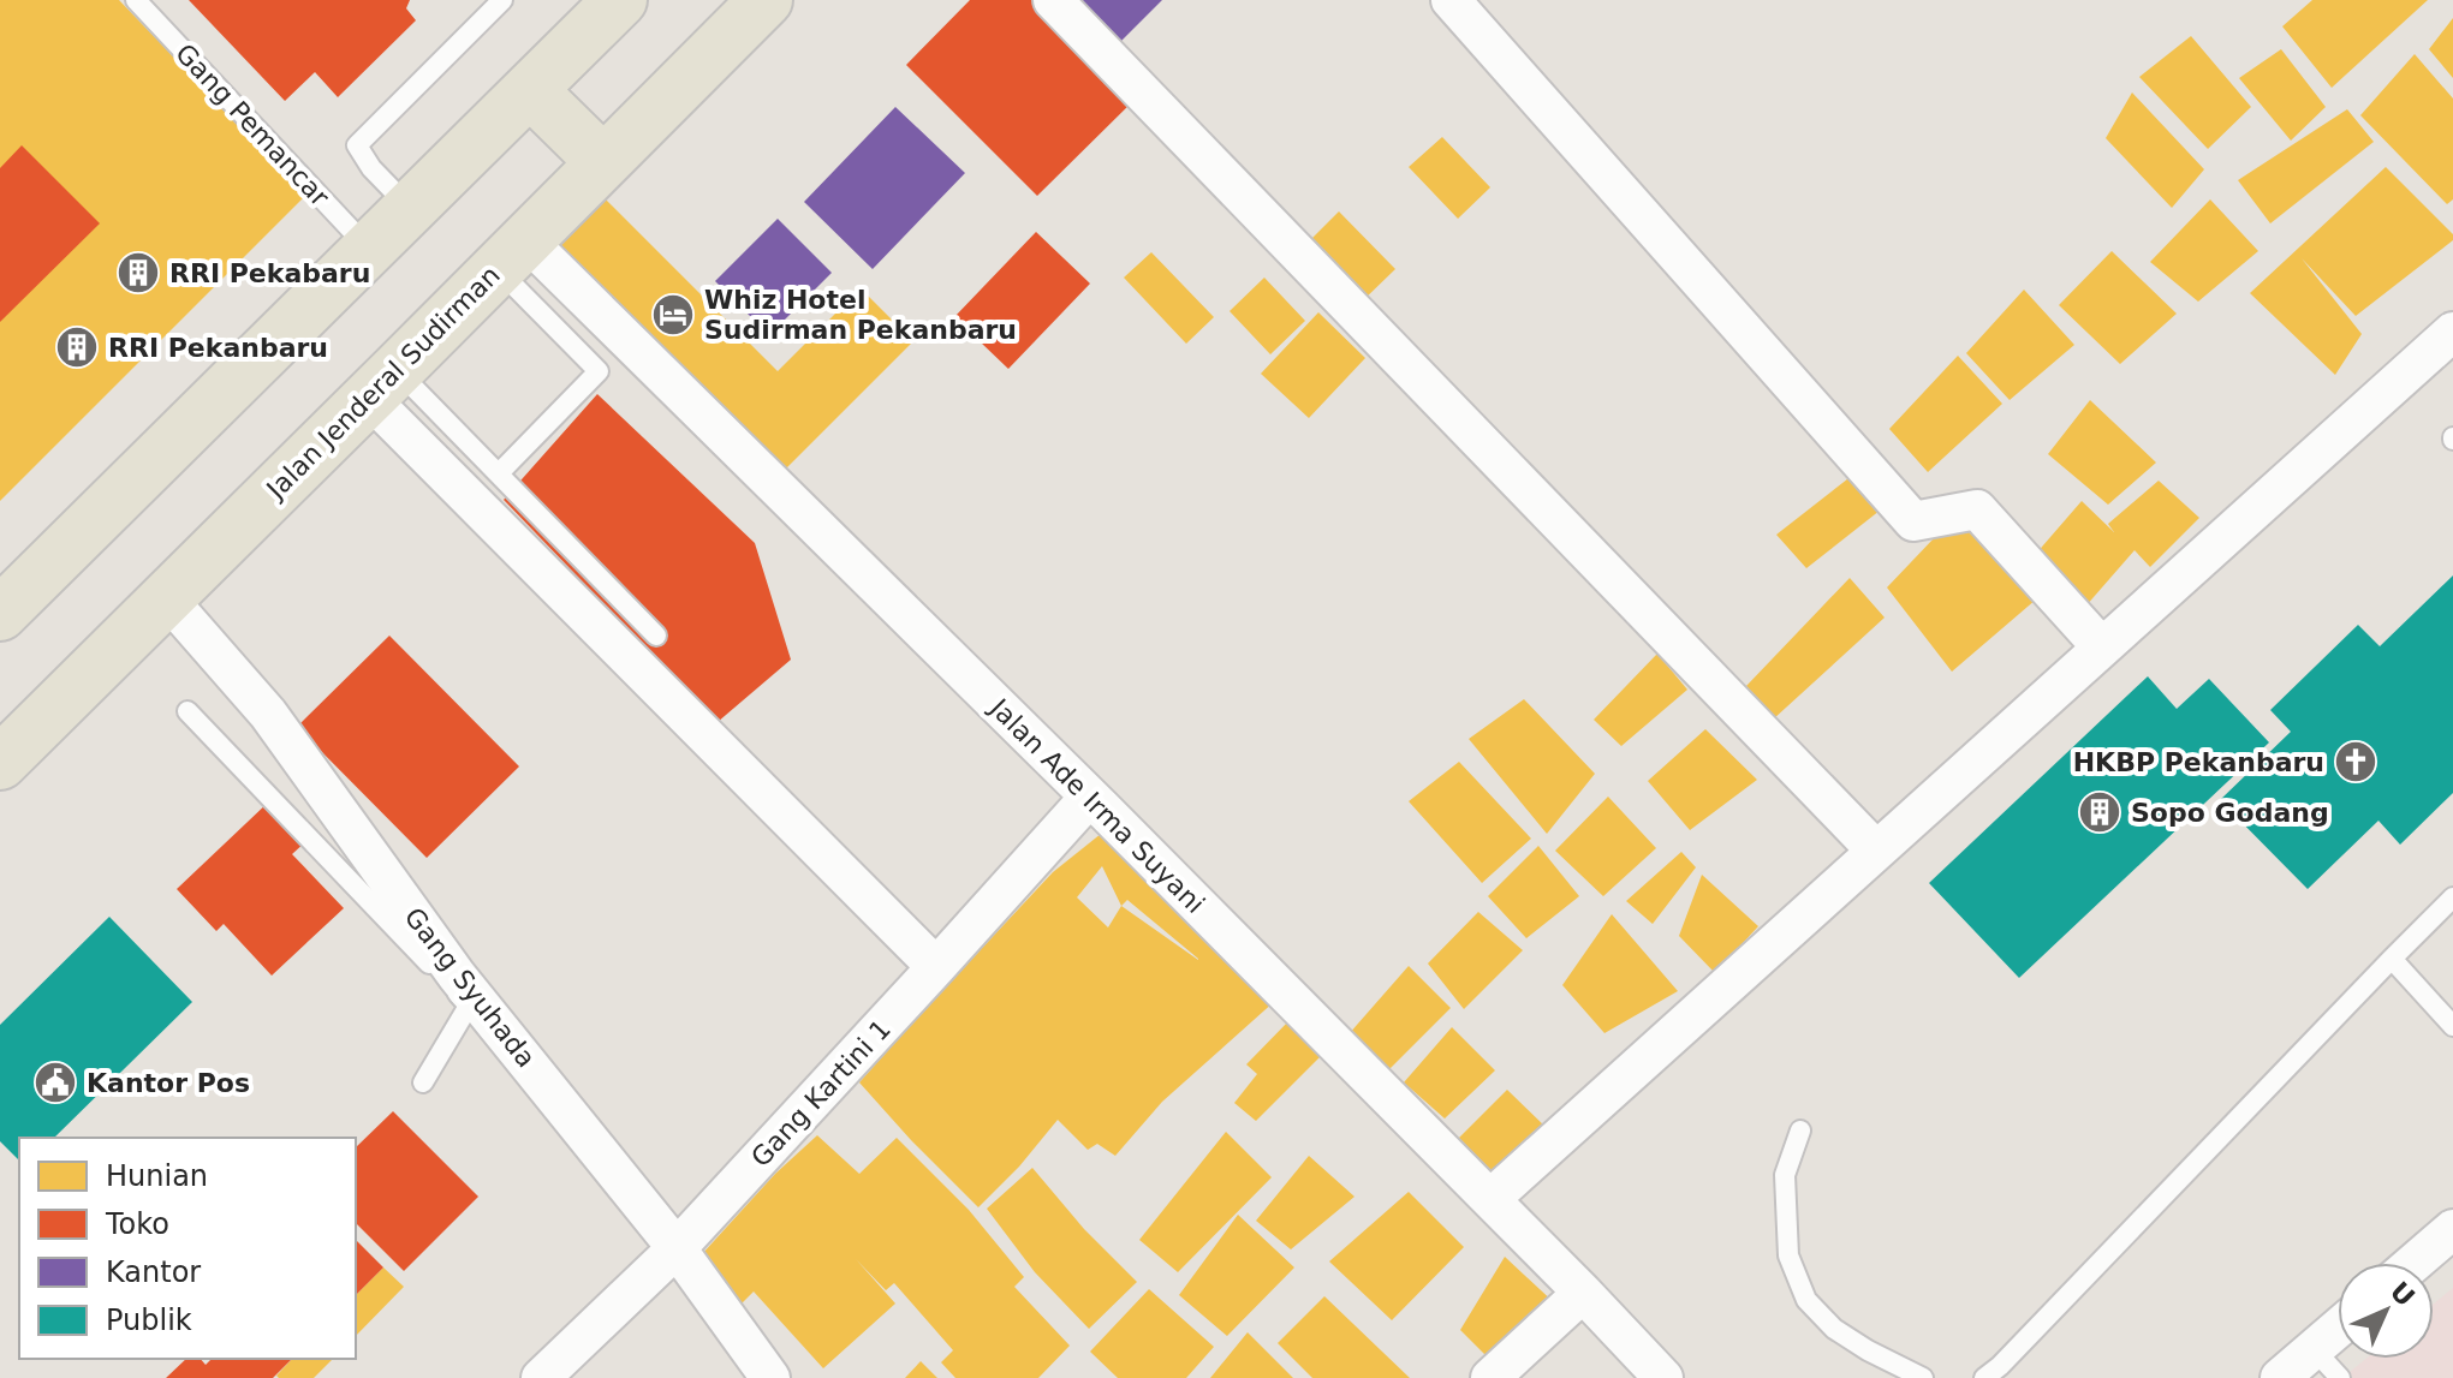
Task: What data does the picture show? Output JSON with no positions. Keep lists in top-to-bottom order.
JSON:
{
  "streets": {
    "main road": ["Jalan Jenderal Sudirman"],
    "street": ["Jalan Ade Irma Suyani", "Gang Syuhada", "Gang Kartini 1"],
    "lane": ["Gang Pemancar"]
  },
  "crossings": [
    ["Jalan Jenderal Sudirman", "Jalan Ade Irma Suyani"],
    ["Jalan Jenderal Sudirman", "Gang Syuhada"],
    ["Jalan Ade Irma Suyani", "Gang Kartini 1"],
    ["Gang Syuhada", "Gang Kartini 1"]
  ],
  "places": {
    "building": ["RRI Pekabaru", "RRI Pekanbaru", "Sopo Godang"],
    "hotel": ["Whiz Hotel Sudirman Pekanbaru"],
    "church": ["HKBP Pekanbaru"],
    "public building": ["Kantor Pos"]
  },
  "legend": [
    "Hunian",
    "Toko",
    "Kantor",
    "Publik"
  ],
  "north": "top right"
}
